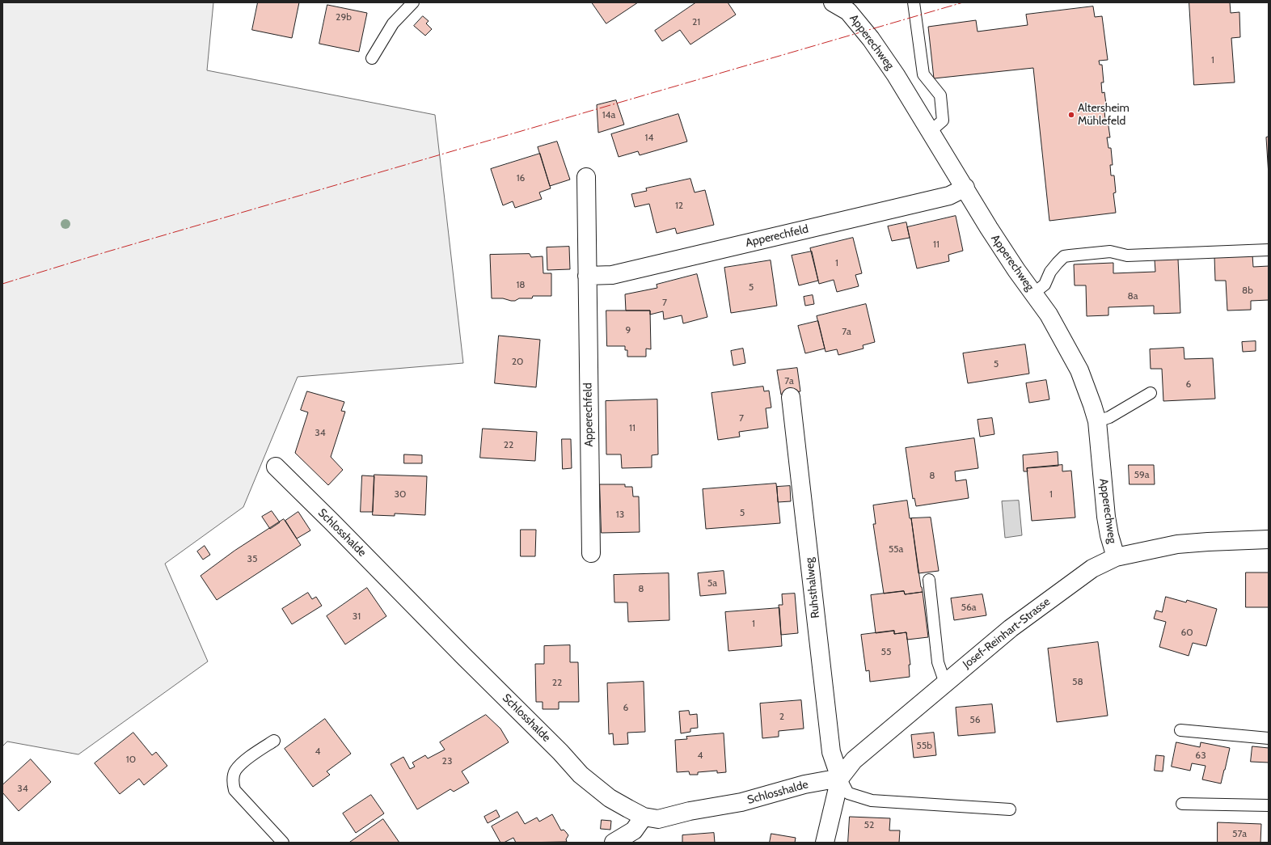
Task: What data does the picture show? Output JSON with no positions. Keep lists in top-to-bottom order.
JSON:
{
  "streets": {
    "street": [
      "Apperechweg",
      "Apperechfeld",
      "Schlosshalde",
      "Ruhsthalweg",
      "Josef-Reinhart-Strasse"
    ]
  },
  "crossings": [
    ["Apperechweg", "Apperechfeld"],
    ["Apperechweg", "Josef-Reinhart-Strasse"],
    ["Schlosshalde", "Ruhsthalweg"],
    ["Schlosshalde", "Josef-Reinhart-Strasse"],
    ["Ruhsthalweg", "Josef-Reinhart-Strasse"]
  ],
  "places": ["Altersheim Mühlefeld"],
  "house_numbers": [
    "29b",
    "21",
    "1",
    "14a",
    "14",
    "16",
    "12",
    "11",
    "1",
    "18",
    "5",
    "8b",
    "8a",
    "7",
    "9",
    "7a",
    "20",
    "5",
    "7a",
    "6",
    "7",
    "11",
    "34",
    "22",
    "59a",
    "8",
    "30",
    "1",
    "5",
    "13",
    "55a",
    "35",
    "5a",
    "8",
    "56a",
    "31",
    "1",
    "60",
    "55",
    "58",
    "22",
    "6",
    "2",
    "56",
    "55b",
    "4",
    "4",
    "63",
    "10",
    "23",
    "34",
    "52",
    "57a"
  ]
}
